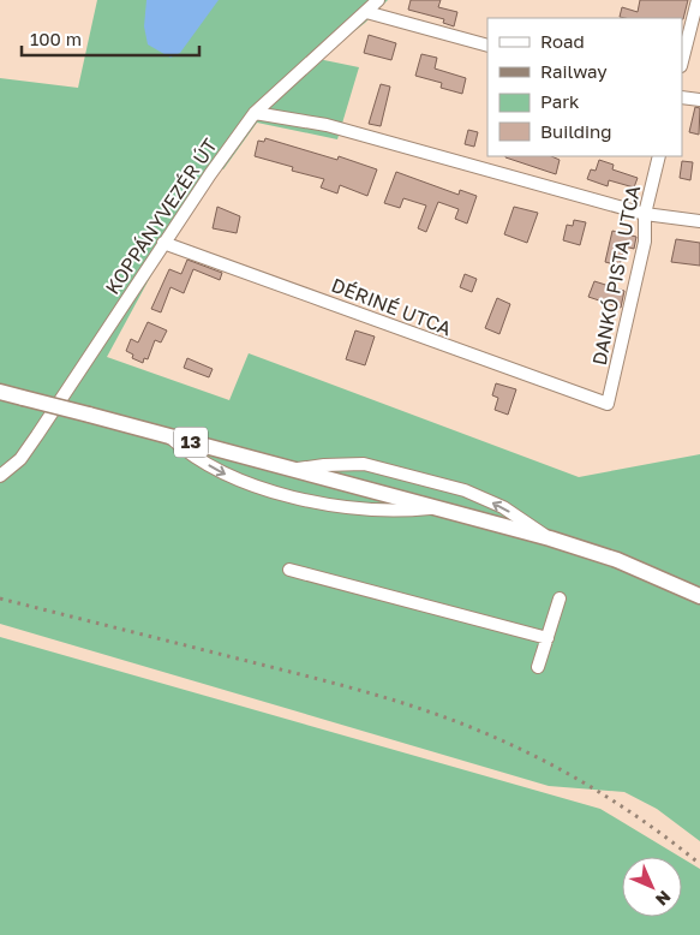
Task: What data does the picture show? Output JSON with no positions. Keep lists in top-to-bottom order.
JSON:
{
  "streets": {
    "main road": ["13"],
    "street": ["KOPPÁNYVEZÉR ÚT", "DANKÓ PISTA UTCA", "DÉRINÉ UTCA"]
  },
  "crossings": [
    ["KOPPÁNYVEZÉR ÚT", "DÉRINÉ UTCA"],
    ["DANKÓ PISTA UTCA", "DÉRINÉ UTCA"]
  ],
  "legend": [
    "Road",
    "Railway",
    "Park",
    "Building"
  ],
  "scale_bar": "100 m",
  "north": "bottom right"
}
